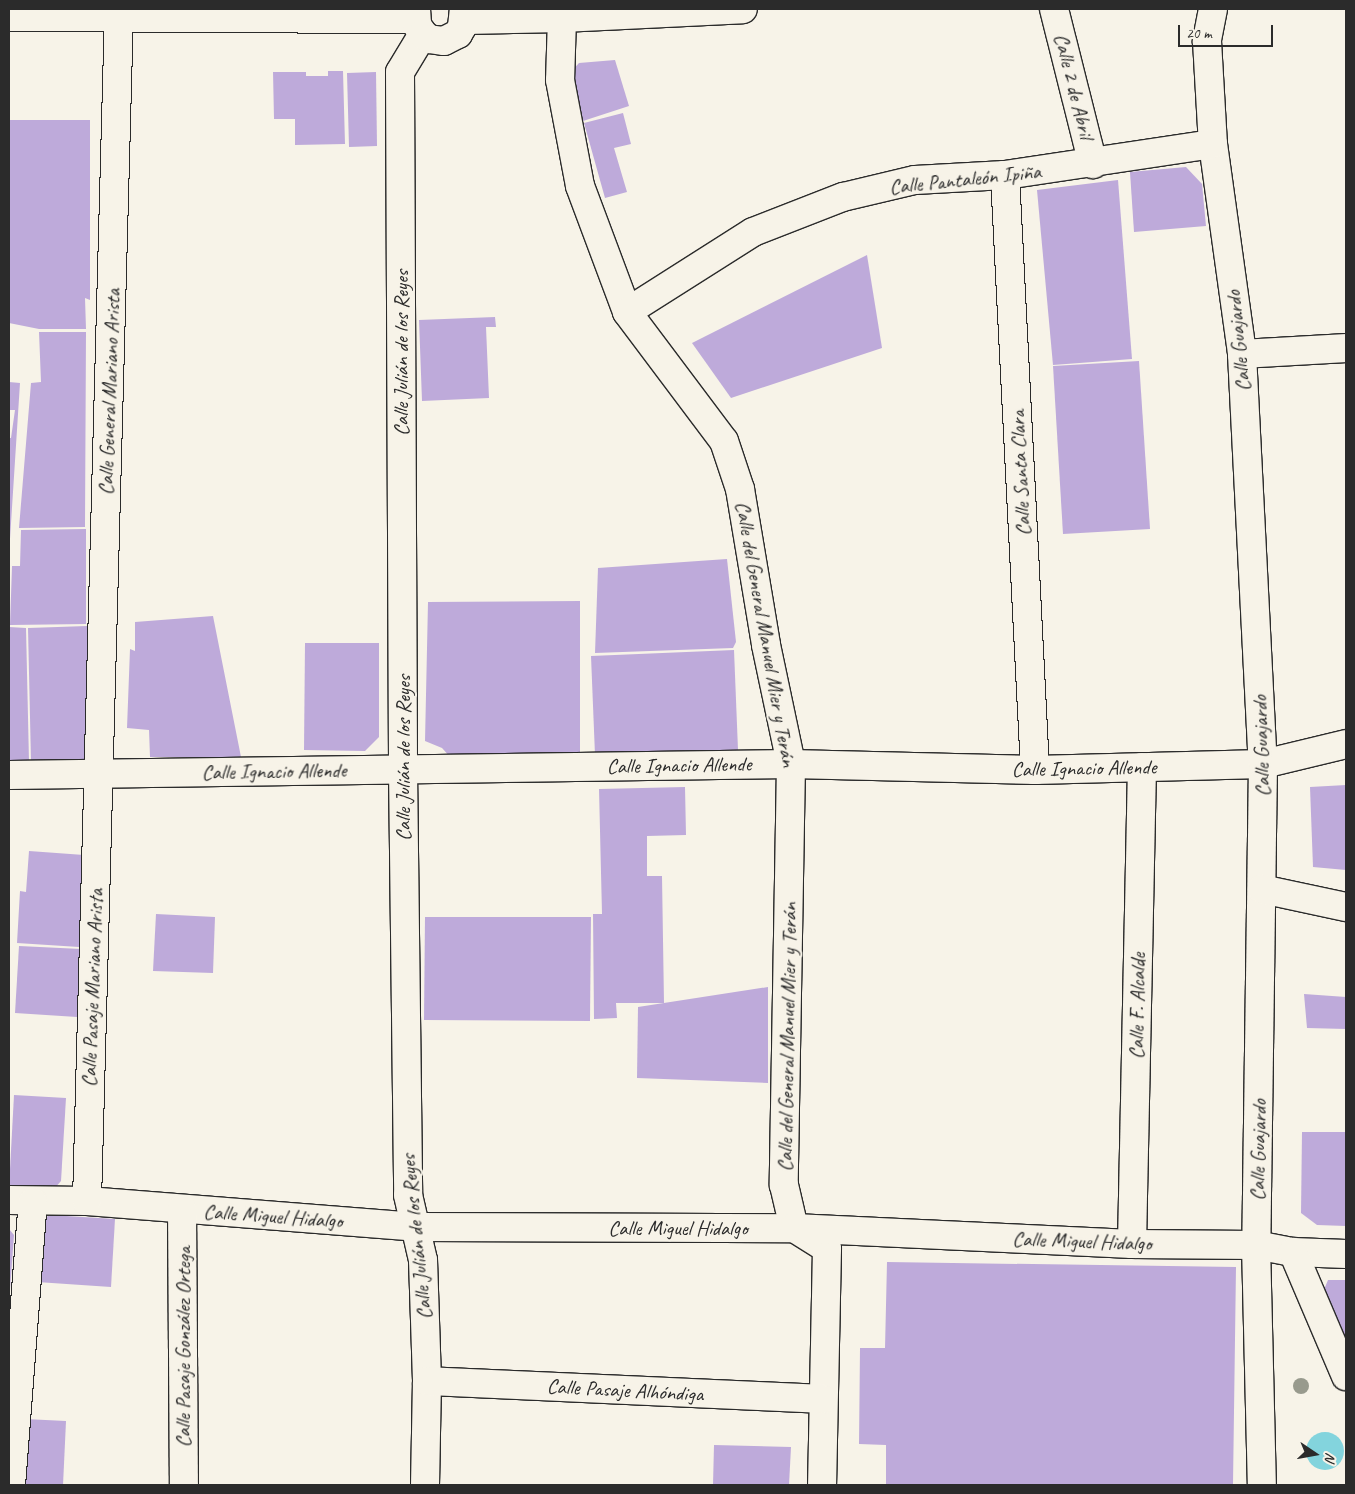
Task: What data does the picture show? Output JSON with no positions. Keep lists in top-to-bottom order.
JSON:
{
  "streets": {
    "street": [
      "Calle 2 de Abril",
      "Calle Pantaleón Ipiña",
      "Calle Guajardo",
      "Calle Julián de los Reyes",
      "Calle General Mariano Arista",
      "Calle Santa Clara",
      "Calle del General Manuel Mier y Terán",
      "Calle Ignacio Allende",
      "Calle Pasaje Mariano Arista",
      "Calle F. Alcalde",
      "Calle Miguel Hidalgo",
      "Calle Pasaje González Ortega",
      "Calle Pasaje Alhóndiga"
    ]
  },
  "crossings": [
    ["Calle 2 de Abril", "Calle Pantaleón Ipiña"],
    ["Calle Pantaleón Ipiña", "Calle Guajardo"],
    ["Calle Pantaleón Ipiña", "Calle Santa Clara"],
    ["Calle Pantaleón Ipiña", "Calle del General Manuel Mier y Terán"],
    ["Calle Guajardo", "Calle Ignacio Allende"],
    ["Calle Guajardo", "Calle Miguel Hidalgo"],
    ["Calle Julián de los Reyes", "Calle Ignacio Allende"],
    ["Calle Julián de los Reyes", "Calle Miguel Hidalgo"],
    ["Calle Julián de los Reyes", "Calle Pasaje Alhóndiga"],
    ["Calle General Mariano Arista", "Calle Ignacio Allende"],
    ["Calle General Mariano Arista", "Calle Pasaje Mariano Arista"],
    ["Calle Santa Clara", "Calle Ignacio Allende"],
    ["Calle del General Manuel Mier y Terán", "Calle Ignacio Allende"],
    ["Calle del General Manuel Mier y Terán", "Calle Miguel Hidalgo"],
    ["Calle Ignacio Allende", "Calle Pasaje Mariano Arista"],
    ["Calle Ignacio Allende", "Calle F. Alcalde"],
    ["Calle Pasaje Mariano Arista", "Calle Miguel Hidalgo"],
    ["Calle F. Alcalde", "Calle Miguel Hidalgo"],
    ["Calle Miguel Hidalgo", "Calle Pasaje González Ortega"]
  ],
  "scale_bar": "20 m",
  "north": "right"
}
